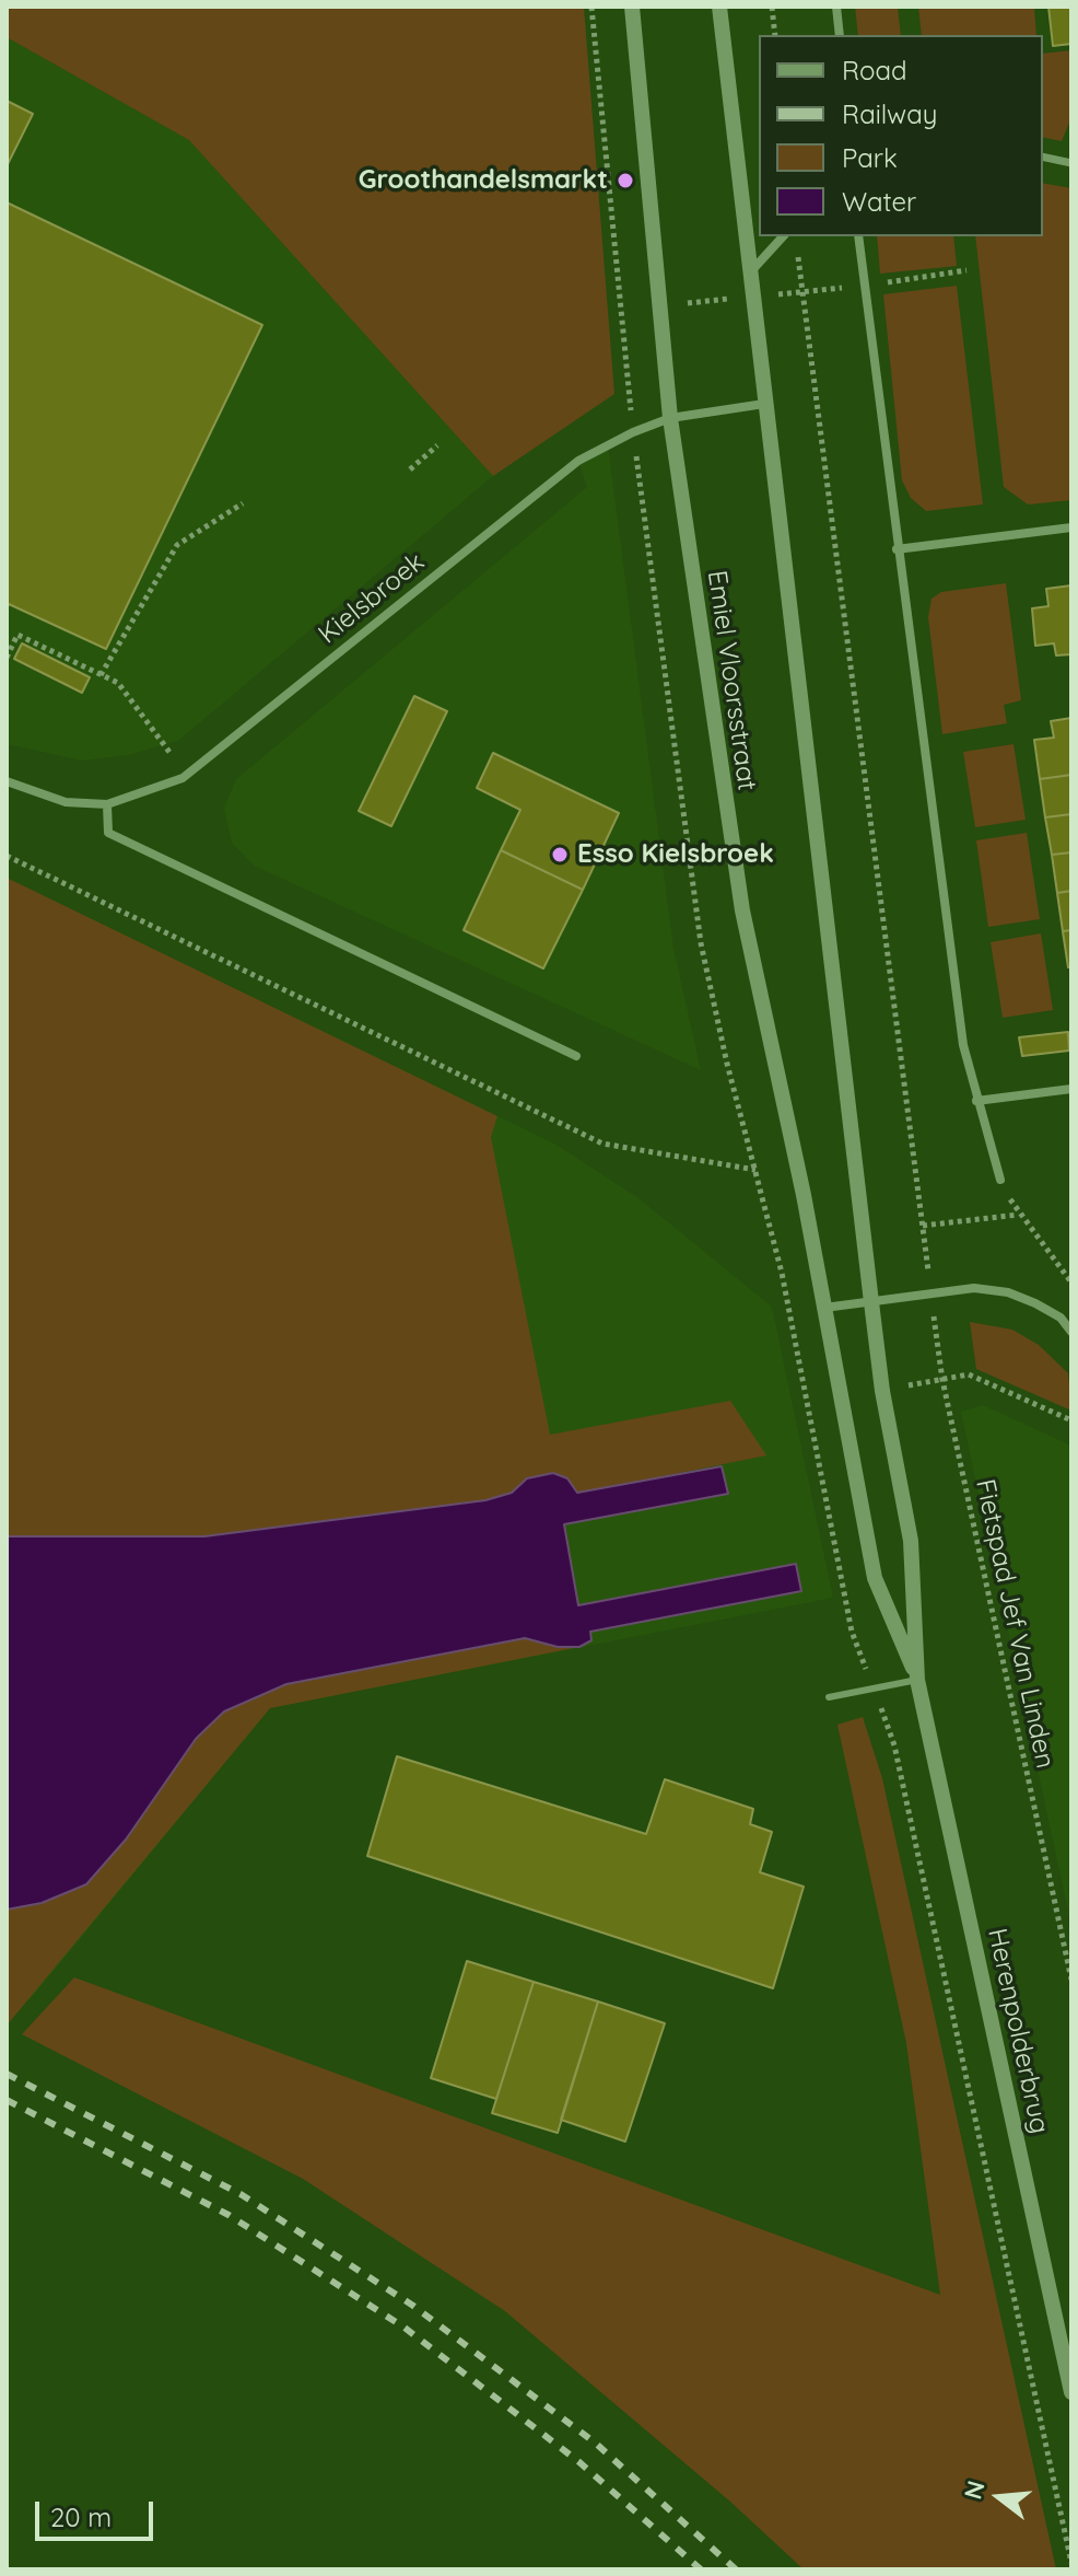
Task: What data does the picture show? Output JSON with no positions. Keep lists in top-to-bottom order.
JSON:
{
  "streets": {
    "street": ["Kielsbroek", "Emiel Vloorsstraat", "Herenpolderbrug"],
    "path": ["Fietspad Jef Van Linden"]
  },
  "crossings": [
    ["Kielsbroek", "Emiel Vloorsstraat"],
    ["Emiel Vloorsstraat", "Herenpolderbrug"]
  ],
  "places": ["Groothandelsmarkt", "Esso Kielsbroek"],
  "legend": [
    "Road",
    "Railway",
    "Park",
    "Water"
  ],
  "scale_bar": "20 m",
  "north": "left"
}
